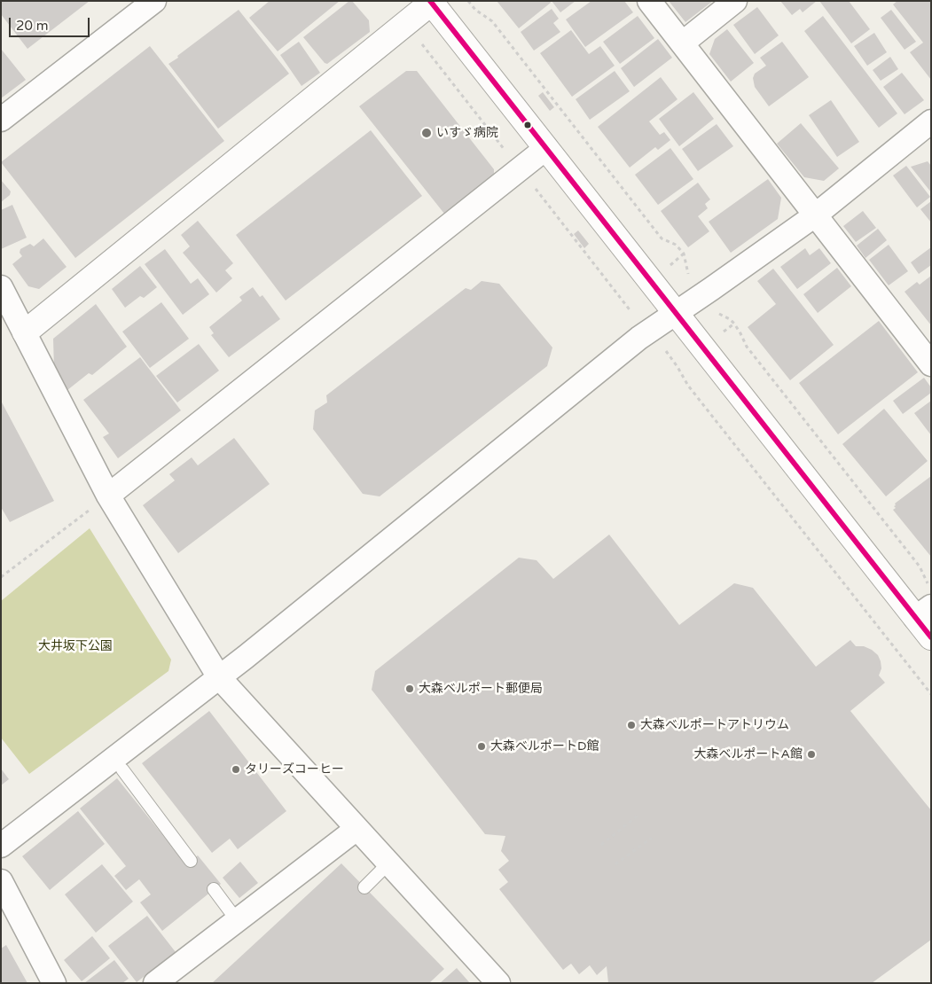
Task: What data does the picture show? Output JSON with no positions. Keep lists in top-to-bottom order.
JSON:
{
  "parks": ["大井坂下公園"],
  "places": [
    "いすゞ病院",
    "大森ベルポート郵便局",
    "大森ベルポートアトリウム",
    "大森ベルポートD館",
    "大森ベルポートA館",
    "タリーズコーヒー"
  ],
  "scale_bar": "20 m"
}
